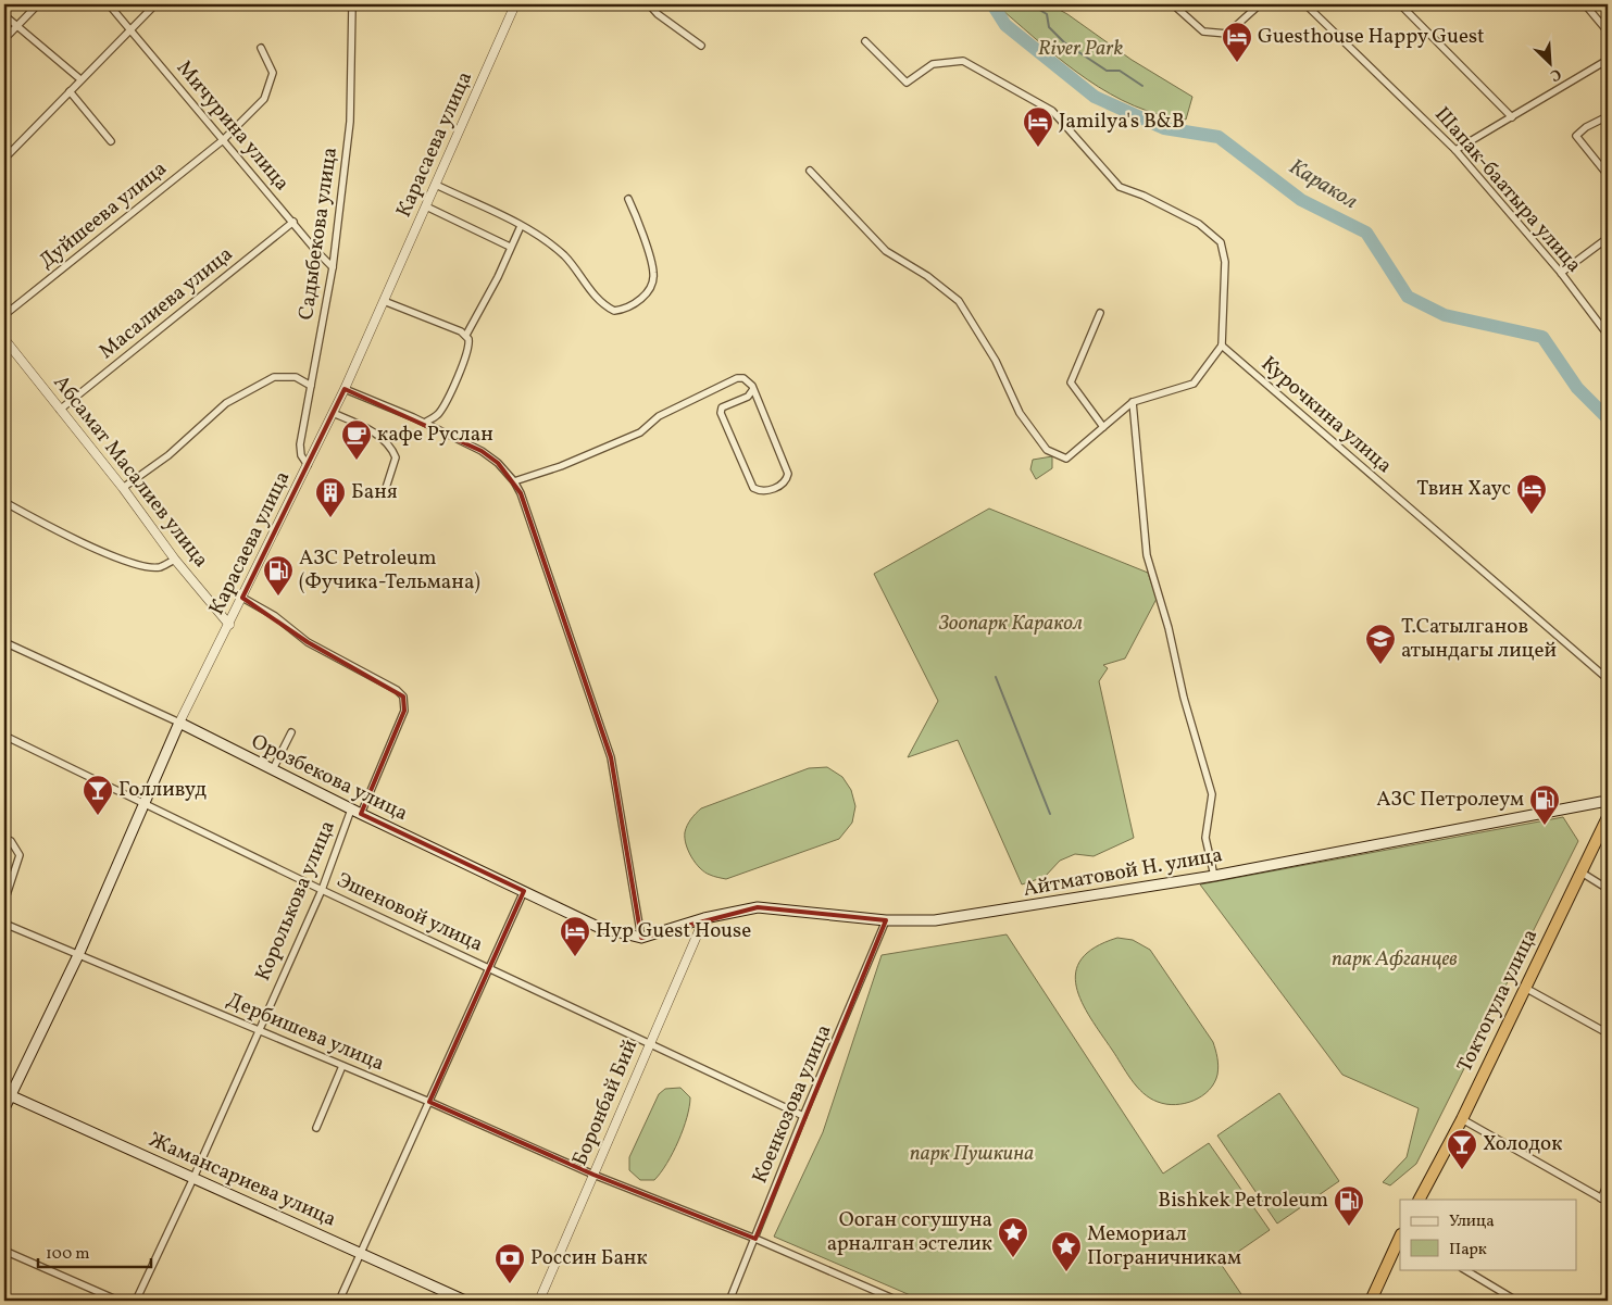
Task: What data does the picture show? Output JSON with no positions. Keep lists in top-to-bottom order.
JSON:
{
  "streets": {
    "highway": ["Токтогула улица"],
    "main road": [
      "Карасаева улица",
      "Орозбекова улица",
      "Айтматовой Н. улица",
      "Жамансариева улица"
    ],
    "street": [
      "Мичурина улица",
      "Шапак-баатыра улица",
      "Дуйшеева улица",
      "Садыбекова улица",
      "Масалиева улица",
      "Курочкина улица",
      "Абсамат Масалиев улица",
      "Королькова улица",
      "Эшеновой улица",
      "Дербишева улица",
      "Боронбай Бий",
      "Коенкозова улица"
    ]
  },
  "crossings": [
    ["Мичурина улица", "Дуйшеева улица"],
    ["Мичурина улица", "Садыбекова улица"],
    ["Мичурина улица", "Масалиева улица"],
    ["Карасаева улица", "Садыбекова улица"],
    ["Карасаева улица", "Абсамат Масалиев улица"],
    ["Карасаева улица", "Орозбекова улица"],
    ["Карасаева улица", "Эшеновой улица"],
    ["Карасаева улица", "Дербишева улица"],
    ["Карасаева улица", "Жамансариева улица"],
    ["Масалиева улица", "Абсамат Масалиев улица"],
    ["Орозбекова улица", "Айтматовой Н. улица"],
    ["Орозбекова улица", "Королькова улица"],
    ["Айтматовой Н. улица", "Боронбай Бий"],
    ["Айтматовой Н. улица", "Коенкозова улица"],
    ["Королькова улица", "Эшеновой улица"],
    ["Королькова улица", "Дербишева улица"],
    ["Королькова улица", "Жамансариева улица"],
    ["Эшеновой улица", "Боронбай Бий"],
    ["Эшеновой улица", "Коенкозова улица"],
    ["Дербишева улица", "Боронбай Бий"],
    ["Дербишева улица", "Коенкозова улица"]
  ],
  "water": ["Каракол"],
  "parks": [
    "River Park",
    "Зоопарк Каракол",
    "парк Афганцев",
    "парк Пушкина"
  ],
  "places": {
    "hotel": [
      "Guesthouse Happy Guest",
      "Jamilya's B&B",
      "Твин Хаус",
      "Нур Guest House"
    ],
    "cafe": ["кафе Руслан"],
    "building": ["Баня"],
    "fuel station": ["АЗС Petroleum (Фучика-Тельмана)", "АЗС Петролеум", "Bishkek Petroleum"],
    "school or university": ["Т.Сатылганов атындагы лицей"],
    "bar": ["Голливуд", "Холодок"],
    "place": ["Ооган согушуна арналган эстелик", "Мемориал Пограничникам"],
    "bank": ["Россин Банк"]
  },
  "legend": ["Улица", "Парк"],
  "scale_bar": "100 m",
  "north": "bottom right"
}
